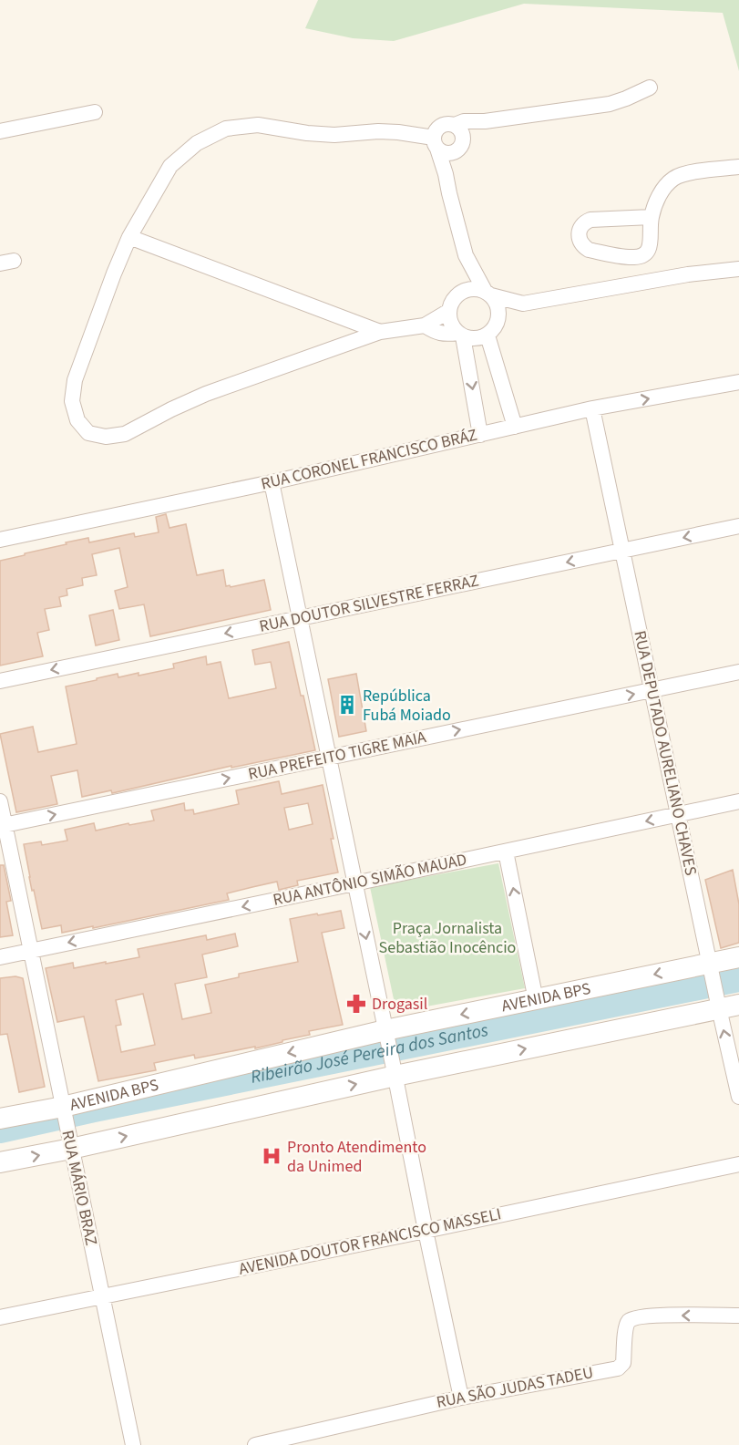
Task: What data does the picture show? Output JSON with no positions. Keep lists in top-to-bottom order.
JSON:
{
  "streets": {
    "main road": ["AVENIDA BPS"],
    "street": [
      "RUA CORONEL FRANCISCO BRÁZ",
      "RUA DOUTOR SILVESTRE FERRAZ",
      "RUA DEPUTADO AURELIANO CHAVES",
      "RUA PREFEITO TIGRE MAIA",
      "RUA ANTÔNIO SIMÃO MAUAD",
      "RUA MÁRIO BRAZ",
      "AVENIDA DOUTOR FRANCISCO MASSELI",
      "RUA SÃO JUDAS TADEU"
    ]
  },
  "crossings": [
    ["RUA CORONEL FRANCISCO BRÁZ", "RUA DEPUTADO AURELIANO CHAVES"],
    ["RUA DOUTOR SILVESTRE FERRAZ", "RUA DEPUTADO AURELIANO CHAVES"],
    ["RUA DEPUTADO AURELIANO CHAVES", "RUA PREFEITO TIGRE MAIA"],
    ["RUA DEPUTADO AURELIANO CHAVES", "RUA ANTÔNIO SIMÃO MAUAD"],
    ["RUA DEPUTADO AURELIANO CHAVES", "AVENIDA BPS"],
    ["RUA PREFEITO TIGRE MAIA", "RUA MÁRIO BRAZ"],
    ["RUA ANTÔNIO SIMÃO MAUAD", "RUA MÁRIO BRAZ"],
    ["AVENIDA BPS", "RUA MÁRIO BRAZ"],
    ["RUA MÁRIO BRAZ", "AVENIDA DOUTOR FRANCISCO MASSELI"]
  ],
  "one_way": [
    "RUA DOUTOR SILVESTRE FERRAZ",
    "RUA PREFEITO TIGRE MAIA",
    "RUA ANTÔNIO SIMÃO MAUAD",
    "RUA SÃO JUDAS TADEU"
  ],
  "water": ["Ribeirão José Pereira dos Santos"],
  "parks": ["Praça Jornalista Sebastião Inocêncio"],
  "places": {
    "building": ["República Fubá Moiado"],
    "pharmacy": ["Drogasil"],
    "hospital": ["Pronto Atendimento da Unimed"]
  }
}
